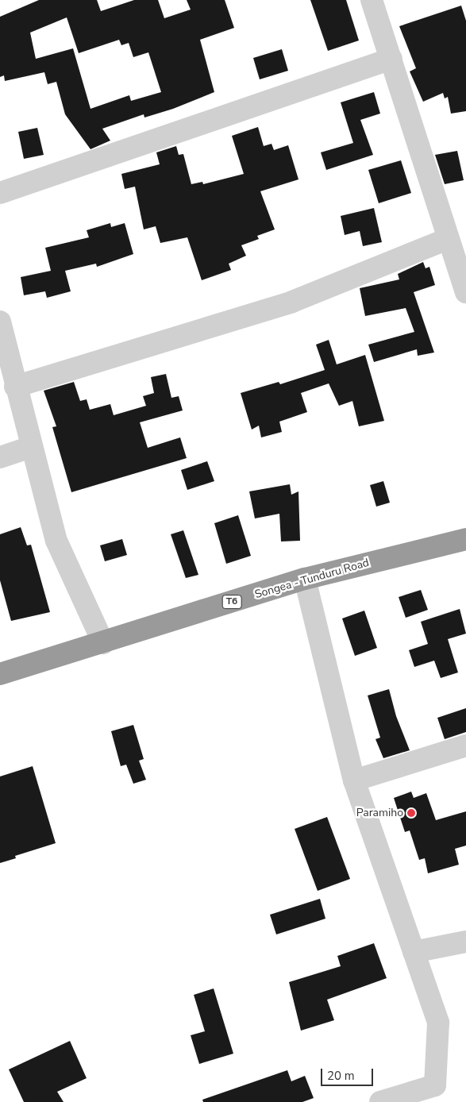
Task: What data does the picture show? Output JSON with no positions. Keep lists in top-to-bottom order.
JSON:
{
  "streets": {
    "highway": ["Songea - Tunduru Road", "T6"]
  },
  "places": ["Paramiho"],
  "scale_bar": "20 m"
}
